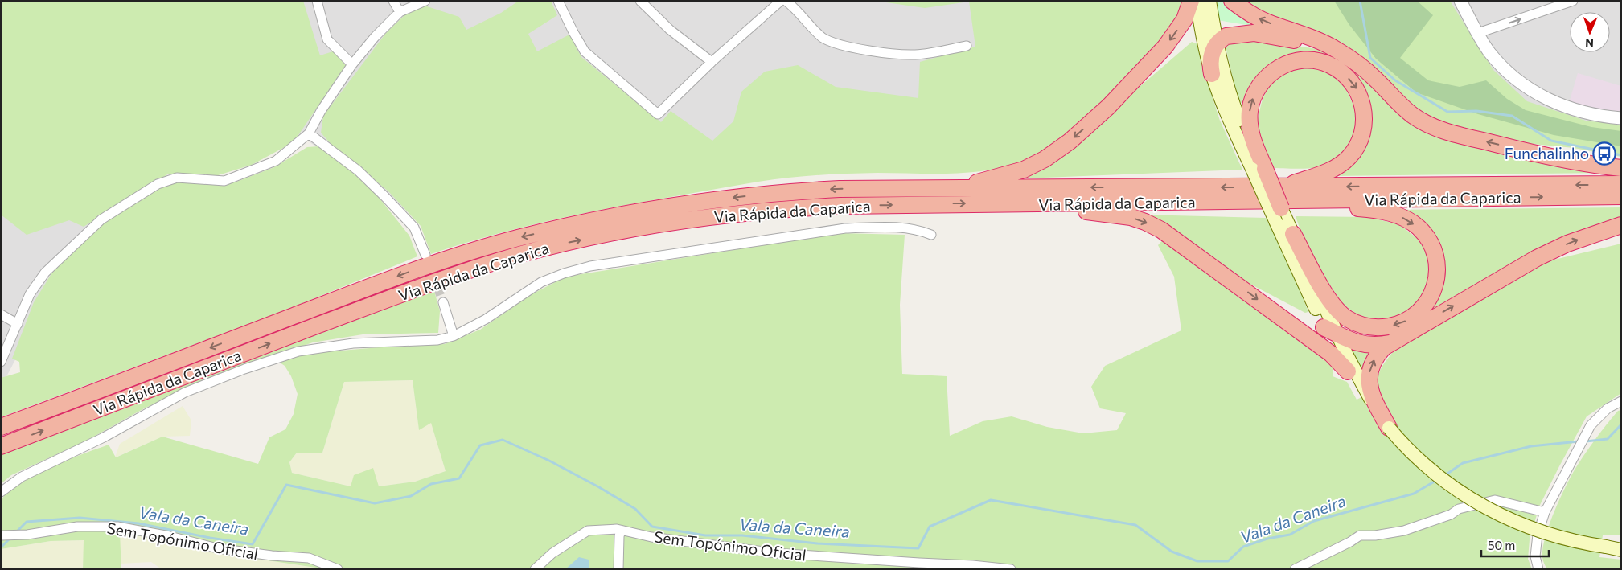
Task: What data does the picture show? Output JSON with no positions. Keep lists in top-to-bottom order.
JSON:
{
  "streets": {
    "highway": ["Via Rápida da Caparica"],
    "street": ["Sem Topónimo Oficial"]
  },
  "water": ["Vala da Caneira"],
  "places": {
    "bus stop": ["Funchalinho"]
  },
  "scale_bar": "50 m",
  "north": "bottom"
}
